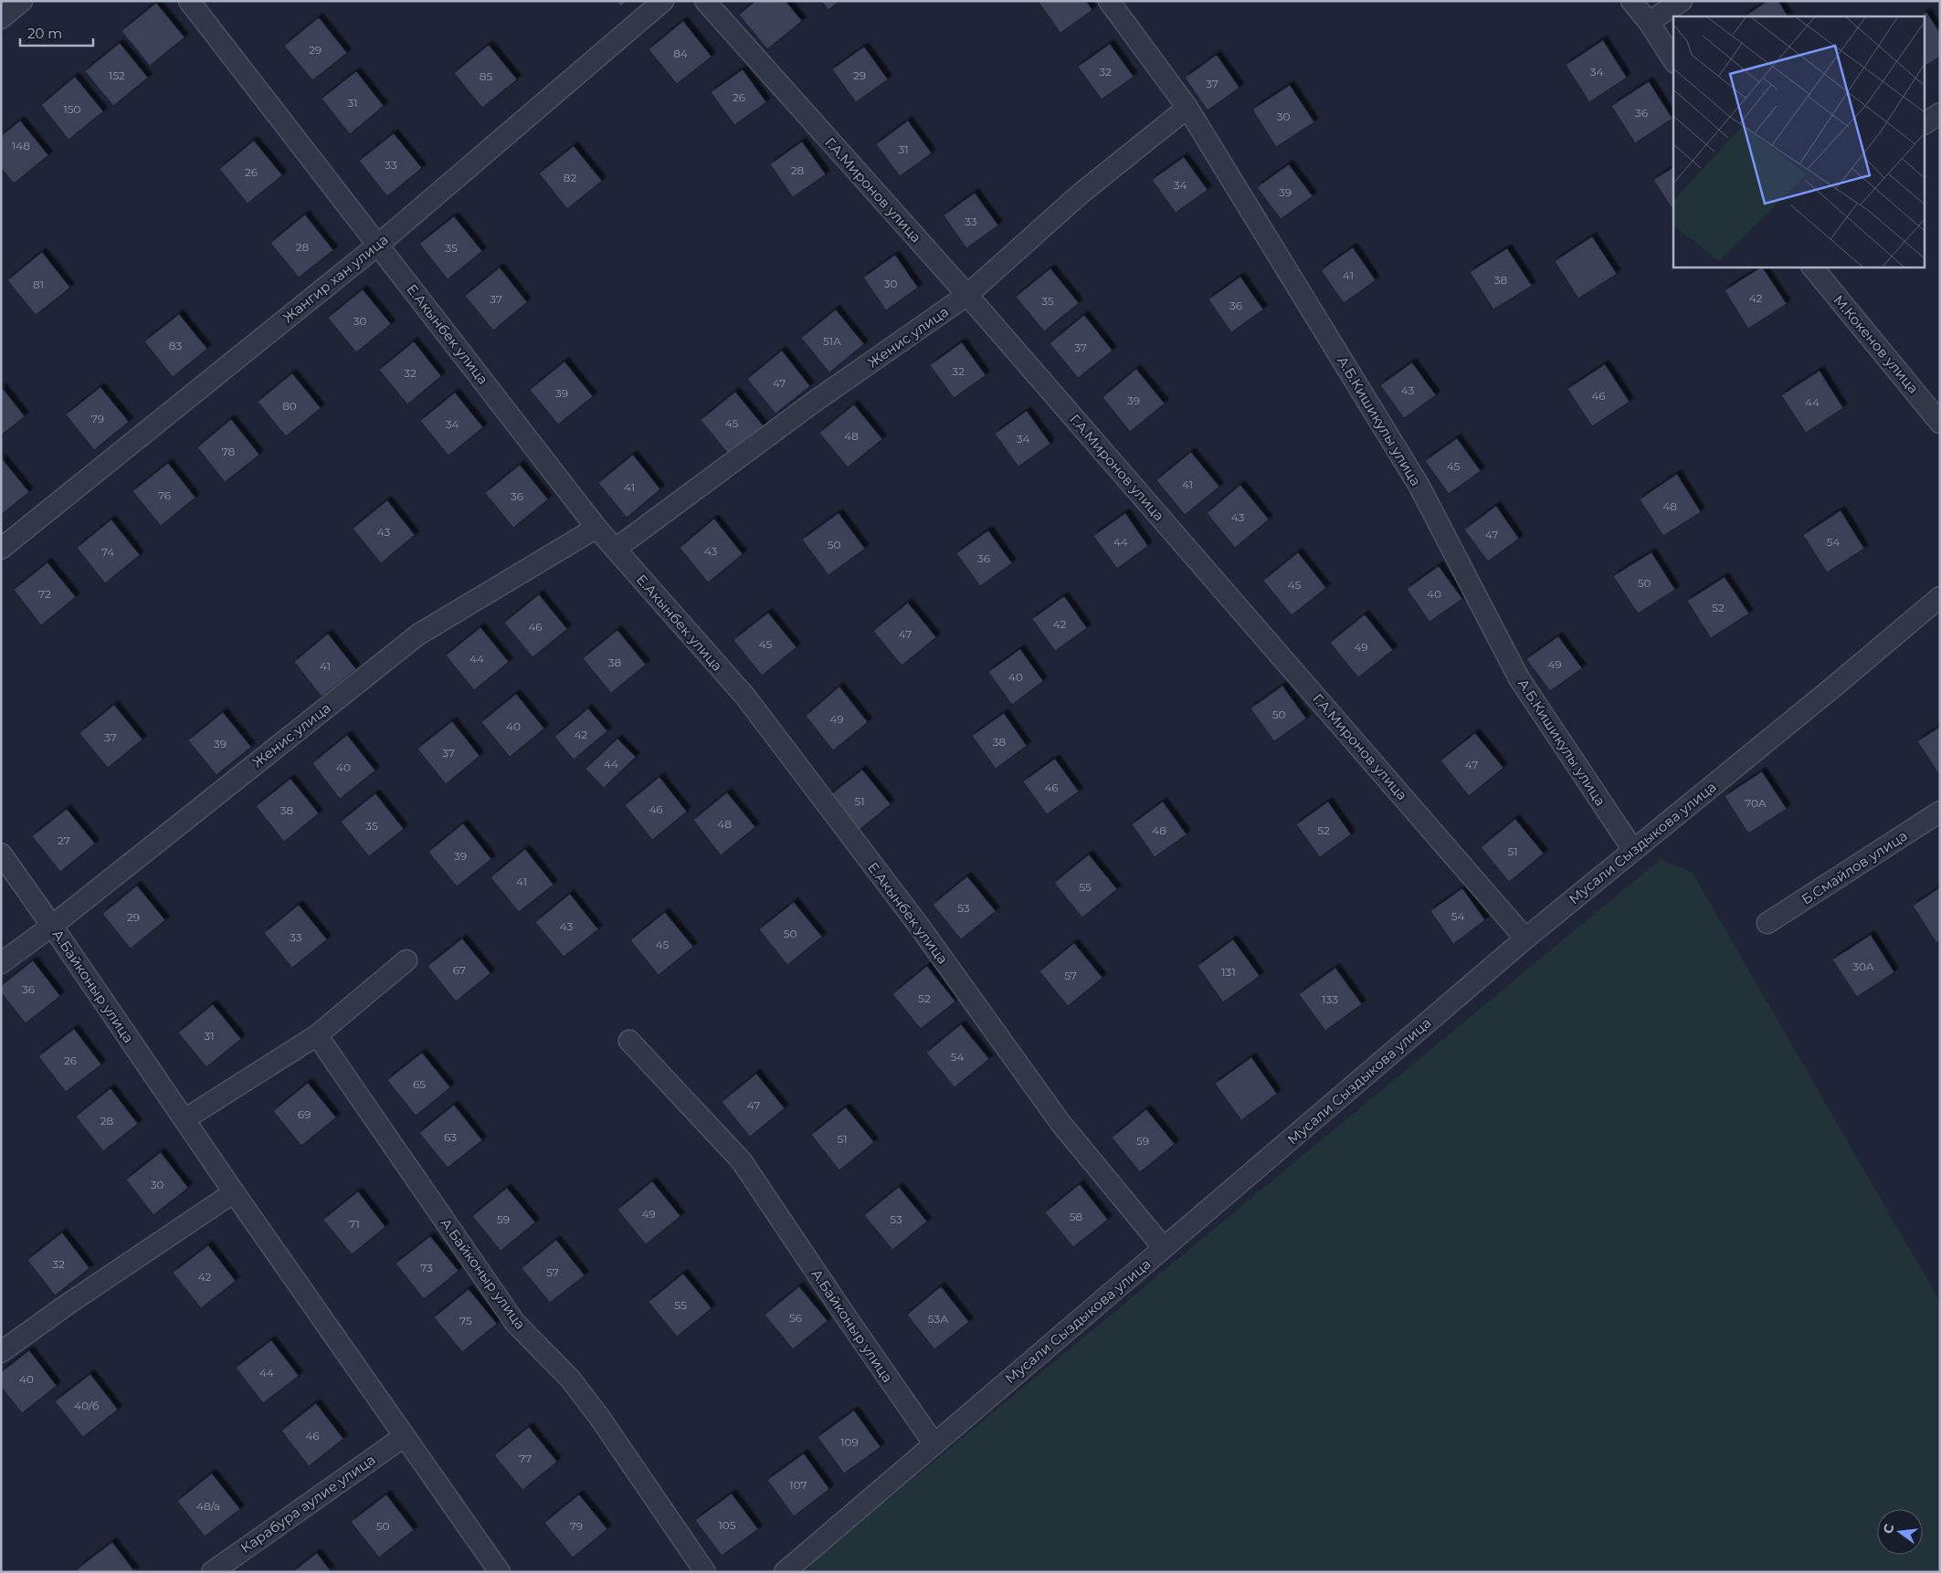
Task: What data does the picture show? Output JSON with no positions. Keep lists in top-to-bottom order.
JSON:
{
  "streets": {
    "street": [
      "Г.А.Миронов улица",
      "Жангир хан улица",
      "Е.Акынбек улица",
      "Женис улица",
      "М.Кокенов улица",
      "А.Б.Кишикулы улица",
      "Мусали Сыздыкова улица",
      "Б.Смайлов улица",
      "А.Байконыр улица",
      "Карабура аулие улица"
    ]
  },
  "crossings": [
    ["Г.А.Миронов улица", "Женис улица"],
    ["Г.А.Миронов улица", "Мусали Сыздыкова улица"],
    ["Жангир хан улица", "Е.Акынбек улица"],
    ["Е.Акынбек улица", "Женис улица"],
    ["Е.Акынбек улица", "Мусали Сыздыкова улица"],
    ["Женис улица", "А.Б.Кишикулы улица"],
    ["Женис улица", "А.Байконыр улица"],
    ["А.Б.Кишикулы улица", "Мусали Сыздыкова улица"],
    ["Мусали Сыздыкова улица", "А.Байконыр улица"],
    ["А.Байконыр улица", "Карабура аулие улица"]
  ],
  "house_numbers": [
    "29",
    "84",
    "32",
    "34",
    "152",
    "29",
    "85",
    "37",
    "26",
    "31",
    "150",
    "36",
    "30",
    "148",
    "31",
    "33",
    "28",
    "26",
    "82",
    "34",
    "39",
    "33",
    "28",
    "35",
    "41",
    "38",
    "30",
    "81",
    "42",
    "37",
    "35",
    "36",
    "30",
    "51А",
    "83",
    "37",
    "32",
    "32",
    "47",
    "43",
    "39",
    "46",
    "39",
    "44",
    "80",
    "79",
    "45",
    "34",
    "48",
    "34",
    "78",
    "45",
    "41",
    "41",
    "76",
    "36",
    "48",
    "43",
    "43",
    "47",
    "44",
    "54",
    "50",
    "43",
    "74",
    "36",
    "50",
    "45",
    "72",
    "40",
    "52",
    "42",
    "46",
    "47",
    "45",
    "49",
    "44",
    "38",
    "49",
    "41",
    "40",
    "50",
    "49",
    "40",
    "42",
    "37",
    "38",
    "39",
    "37",
    "44",
    "47",
    "40",
    "46",
    "51",
    "70А",
    "46",
    "38",
    "48",
    "35",
    "48",
    "52",
    "27",
    "51",
    "39",
    "41",
    "55",
    "53",
    "54",
    "29",
    "43",
    "50",
    "33",
    "45",
    "30А",
    "67",
    "131",
    "57",
    "36",
    "52",
    "133",
    "31",
    "54",
    "26",
    "65",
    "47",
    "69",
    "28",
    "63",
    "51",
    "59",
    "30",
    "49",
    "58",
    "59",
    "53",
    "71",
    "32",
    "73",
    "57",
    "42",
    "55",
    "56",
    "53А",
    "75",
    "44",
    "40",
    "40/б",
    "46",
    "109",
    "77",
    "107",
    "48/a",
    "105",
    "50",
    "79"
  ],
  "scale_bar": "20 m",
  "north": "left"
}
